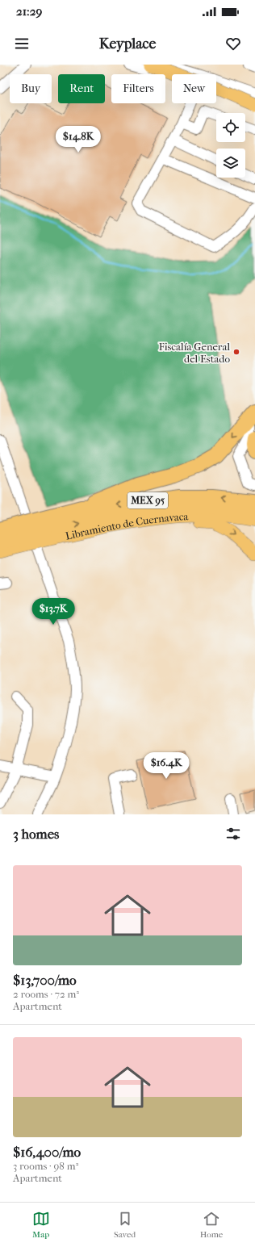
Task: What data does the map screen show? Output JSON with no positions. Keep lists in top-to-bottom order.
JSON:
{
  "streets": {
    "highway": ["MEX 95"],
    "main road": ["Libramiento de Cuernavaca"]
  },
  "crossings": [
    ["MEX 95", "Libramiento de Cuernavaca"]
  ],
  "places": ["Fiscalía General del Estado"],
  "page": {
    "status": "21:29",
    "header": "Keyplace",
    "chip": [
      "Buy",
      "Rent",
      "Filters",
      "New"
    ],
    "price": ["$14.8K", "$13.7K", "$16.4K"],
    "heading": "3 homes",
    "list": [
      {
        "name": "$13,700/mo",
        "note": "2 rooms · 72 m² · Apartment"
      },
      {
        "name": "$16,400/mo",
        "note": "3 rooms · 98 m² · Apartment"
      }
    ],
    "tabs": ["Map", "Saved", "Home"]
  }
}
